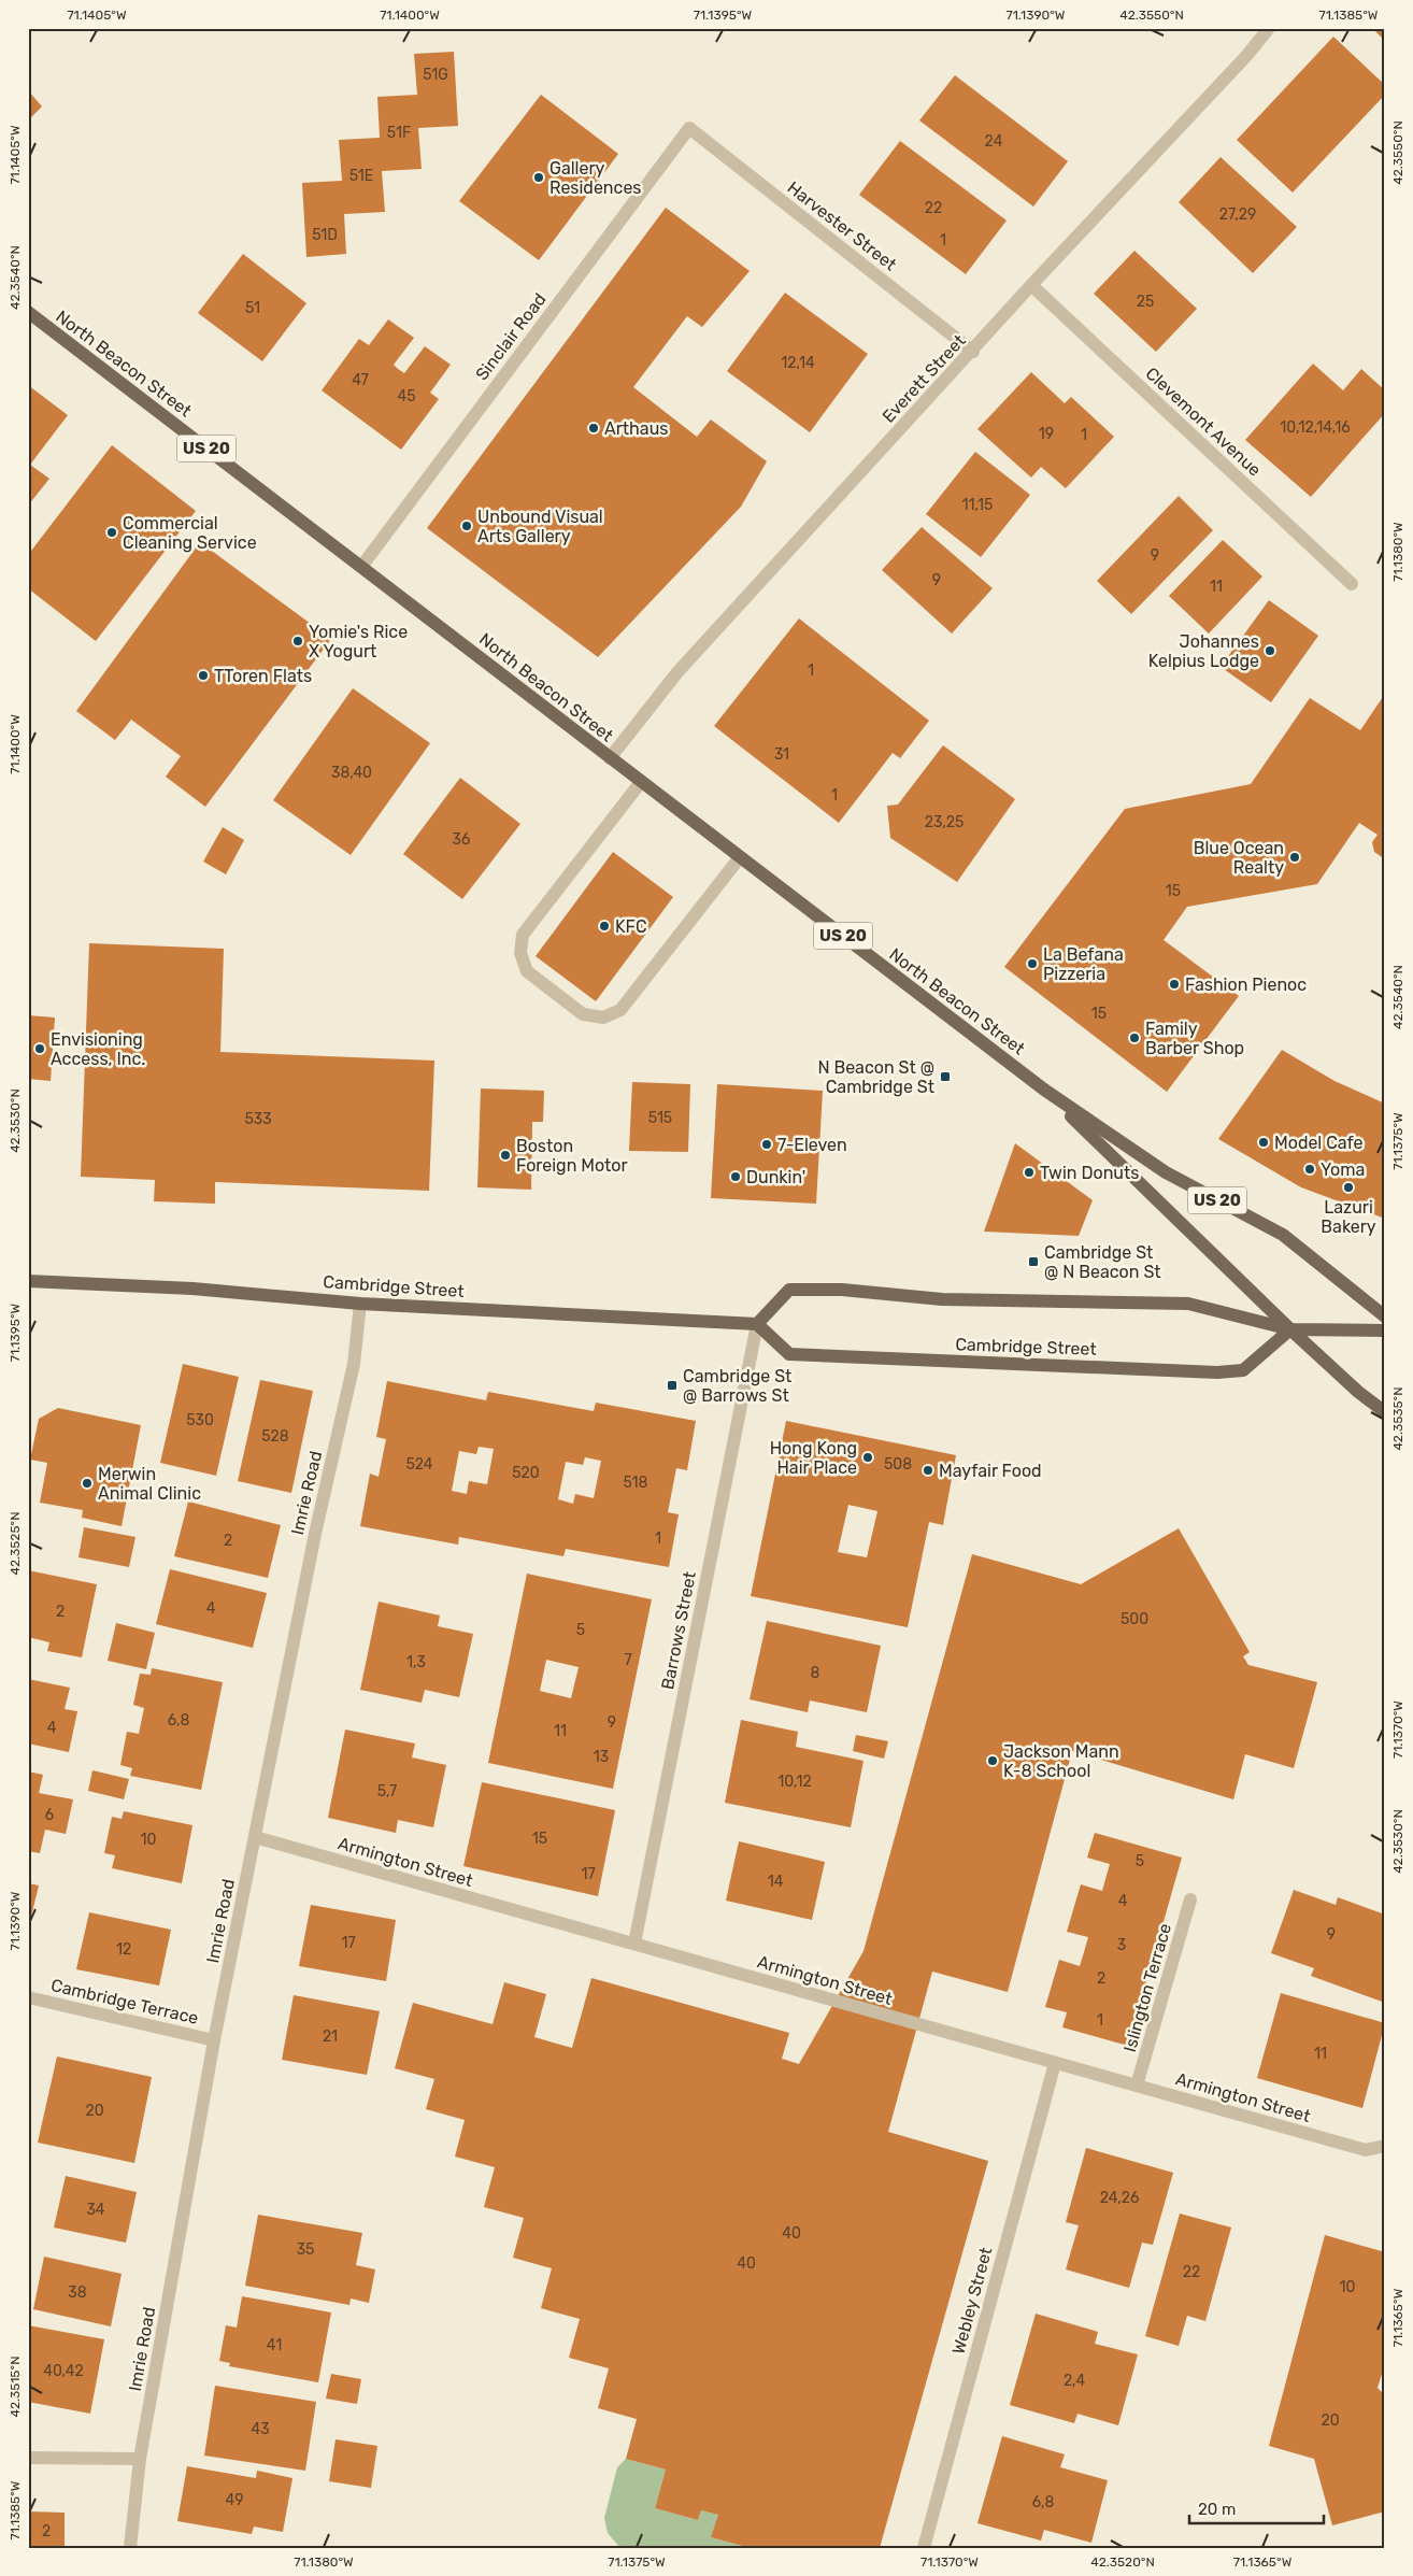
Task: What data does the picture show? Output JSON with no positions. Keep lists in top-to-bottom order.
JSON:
{
  "streets": {
    "main road": ["North Beacon Street", "US 20", "Cambridge Street"],
    "street": [
      "Harvester Street",
      "Sinclair Road",
      "Everett Street",
      "Clevemont Avenue",
      "Imrie Road",
      "Barrows Street",
      "Armington Street",
      "Islington Terrace",
      "Cambridge Terrace",
      "Webley Street"
    ]
  },
  "crossings": [
    ["Harvester Street", "Sinclair Road"],
    ["Harvester Street", "Everett Street"],
    ["Sinclair Road", "North Beacon Street"],
    ["North Beacon Street", "Everett Street"],
    ["North Beacon Street", "US 20"],
    ["North Beacon Street", "Cambridge Street"],
    ["Everett Street", "Clevemont Avenue"],
    ["US 20", "Cambridge Street"],
    ["Cambridge Street", "Imrie Road"],
    ["Cambridge Street", "Barrows Street"],
    ["Imrie Road", "Armington Street"],
    ["Imrie Road", "Cambridge Terrace"],
    ["Barrows Street", "Armington Street"],
    ["Armington Street", "Islington Terrace"],
    ["Armington Street", "Webley Street"]
  ],
  "places": {
    "other": [
      "Gallery Residences",
      "Arthaus",
      "Unbound Visual Arts Gallery",
      "Commercial Cleaning Service",
      "Yomie's Rice X Yogurt",
      "Johannes Kelpius Lodge",
      "TToren Flats",
      "Blue Ocean Realty",
      "KFC",
      "La Befana Pizzeria",
      "Fashion Pienoc",
      "Family Barber Shop",
      "Envisioning Access, Inc.",
      "Model Cafe",
      "7-Eleven",
      "Boston Foreign Motor",
      "Yoma",
      "Twin Donuts",
      "Dunkin'",
      "Lazuri Bakery",
      "Hong Kong Hair Place",
      "Mayfair Food",
      "Merwin Animal Clinic",
      "Jackson Mann K-8 School"
    ],
    "transit": ["N Beacon St @ Cambridge St", "Cambridge St @ N Beacon St", "Cambridge St @ Barrows St"]
  },
  "house_numbers": [
    "51G",
    "51F",
    "24",
    "51E",
    "22",
    "27,29",
    "51D",
    "1",
    "25",
    "51",
    "12,14",
    "47",
    "45",
    "10,12,14,16",
    "19",
    "1",
    "11,15",
    "9",
    "9",
    "11",
    "1",
    "31",
    "38,40",
    "1",
    "23,25",
    "36",
    "15",
    "15",
    "515",
    "533",
    "530",
    "528",
    "524",
    "508",
    "520",
    "518",
    "1",
    "2",
    "4",
    "2",
    "500",
    "5",
    "7",
    "1,3",
    "8",
    "6,8",
    "9",
    "4",
    "11",
    "13",
    "10,12",
    "5,7",
    "6",
    "15",
    "10",
    "5",
    "17",
    "14",
    "4",
    "9",
    "17",
    "3",
    "12",
    "2",
    "1",
    "21",
    "11",
    "20",
    "24,26",
    "34",
    "40",
    "35",
    "40",
    "22",
    "10",
    "38",
    "41",
    "40,42",
    "2,4",
    "20",
    "43",
    "49",
    "6,8",
    "2"
  ],
  "scale_bar": "20 m",
  "coordinates": [
    "71.1405°W",
    "71.1400°W",
    "71.1395°W",
    "71.1390°W",
    "42.3550°N",
    "71.1385°W",
    "42.3540°N",
    "71.1380°W",
    "42.3530°N",
    "71.1375°W",
    "42.3535°N",
    "42.3525°N",
    "71.1370°W",
    "71.1365°W",
    "42.3515°N",
    "42.3520°N"
  ]
}
